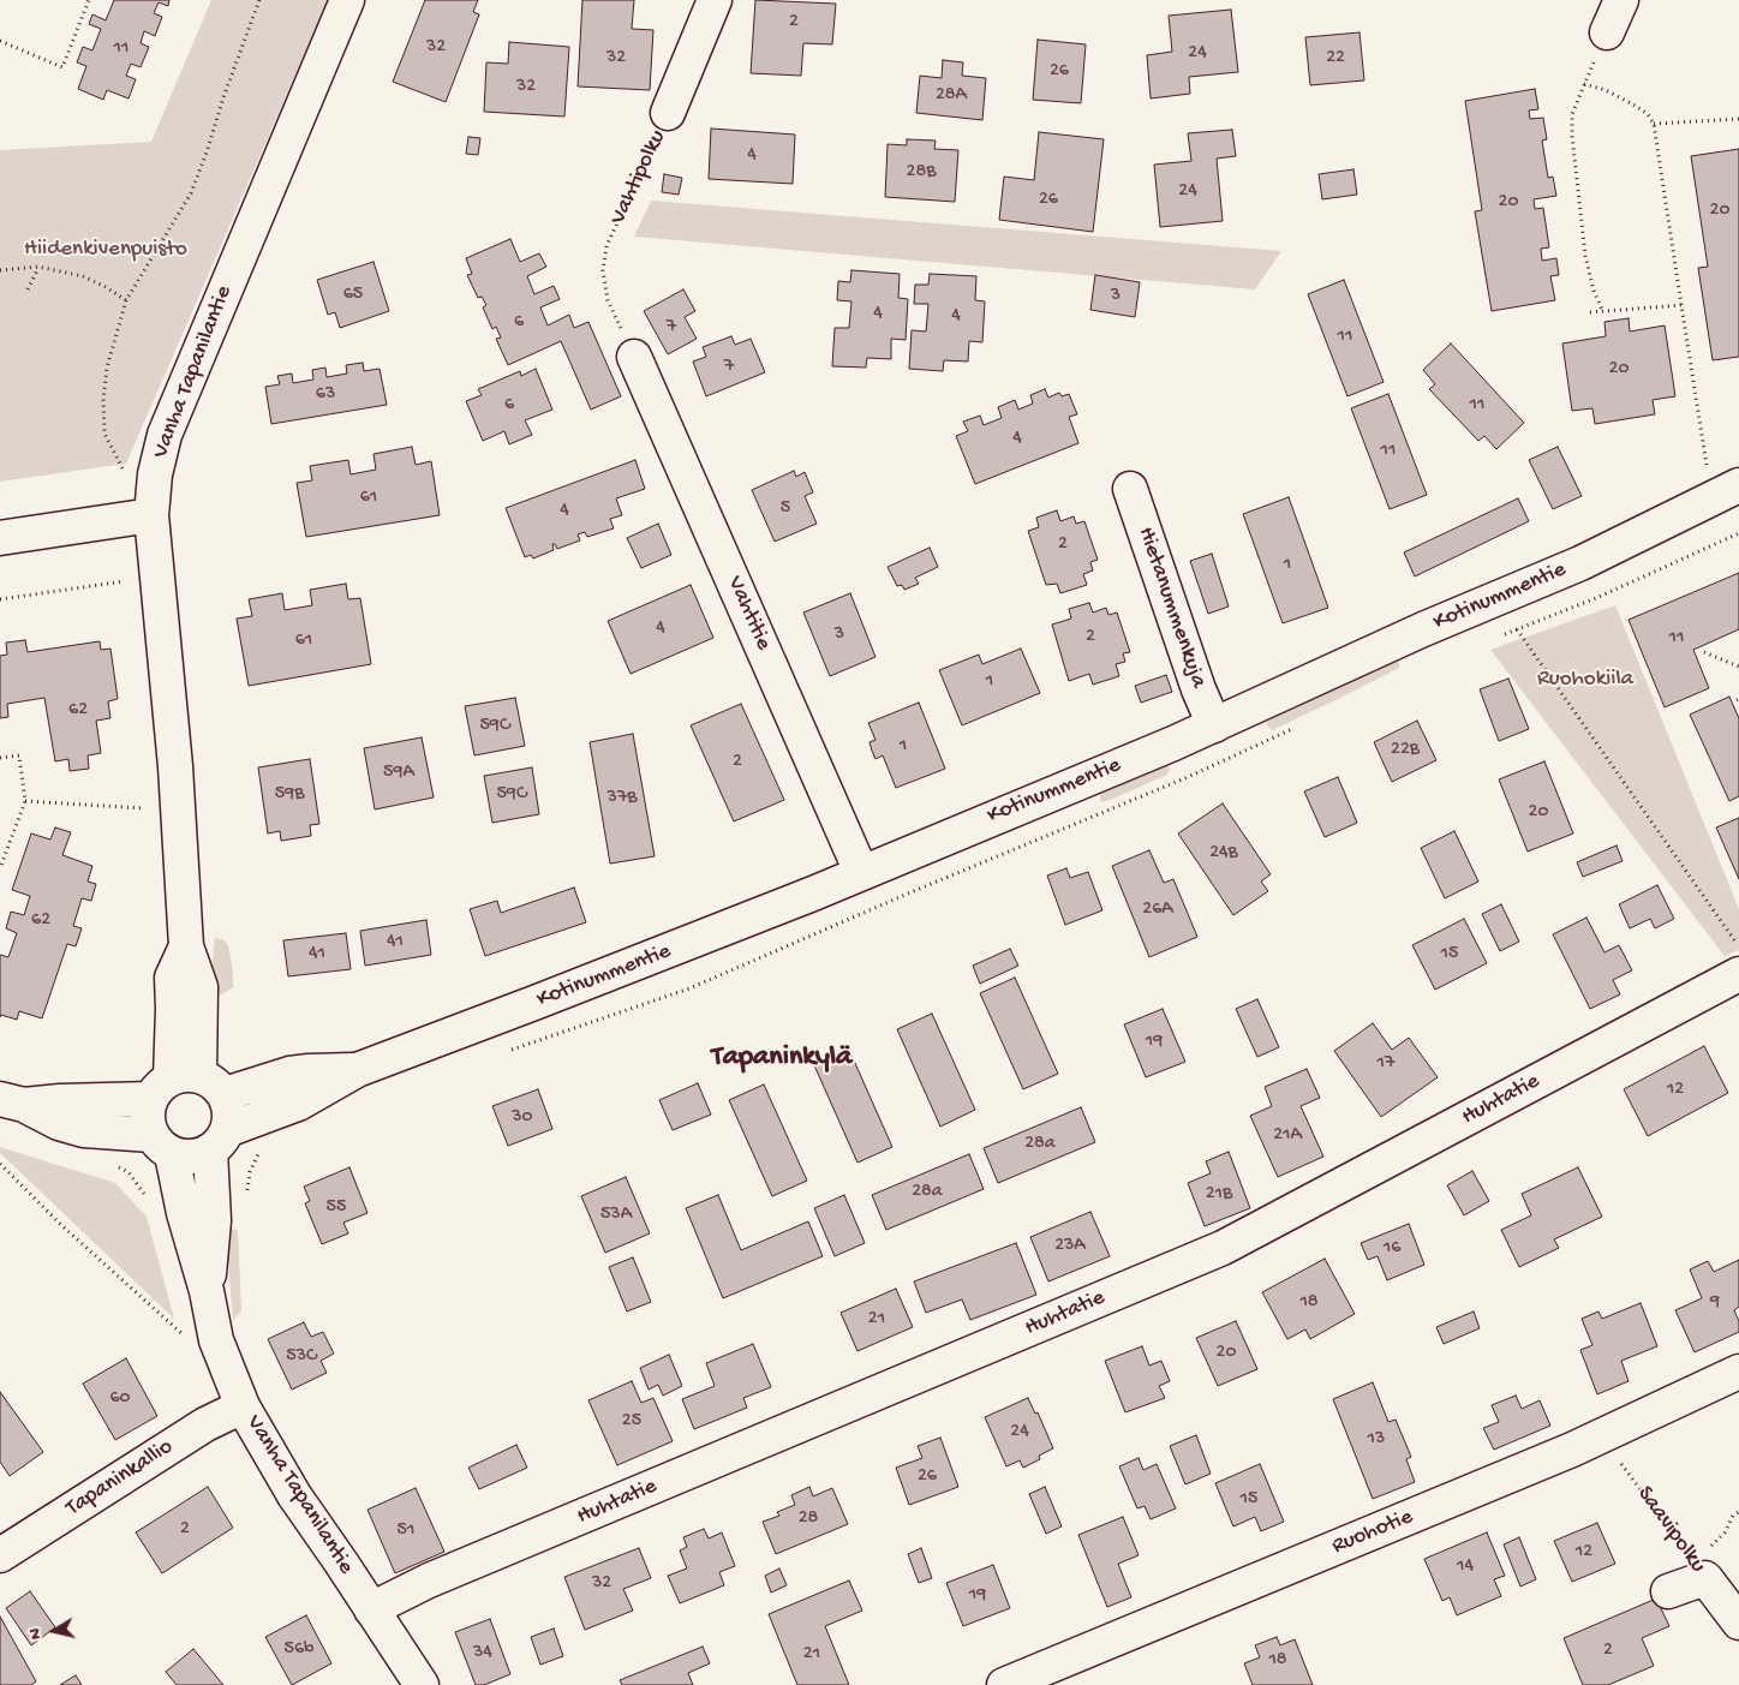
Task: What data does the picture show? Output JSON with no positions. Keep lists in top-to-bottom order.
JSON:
{
  "streets": {
    "street": [
      "Vahtipolku",
      "Vanha Tapanilantie",
      "Kotinummentie",
      "Hietanummenkuja",
      "Vahtitie",
      "Huhtatie",
      "Tapaninkallio",
      "Saavipolku",
      "Ruohotie"
    ]
  },
  "crossings": [
    ["Vahtipolku", "Vahtitie"],
    ["Vanha Tapanilantie", "Kotinummentie"],
    ["Vanha Tapanilantie", "Huhtatie"],
    ["Vanha Tapanilantie", "Tapaninkallio"],
    ["Kotinummentie", "Hietanummenkuja"],
    ["Kotinummentie", "Vahtitie"],
    ["Saavipolku", "Ruohotie"]
  ],
  "districts": ["Tapaninkylä"],
  "parks": ["Hiidenkivenpuisto", "Ruohokiila"],
  "house_numbers": [
    "2",
    "32",
    "11",
    "24",
    "32",
    "22",
    "26",
    "32",
    "28A",
    "4",
    "28B",
    "24",
    "26",
    "20",
    "20",
    "65",
    "3",
    "4",
    "4",
    "6",
    "7",
    "11",
    "7",
    "20",
    "63",
    "6",
    "11",
    "4",
    "11",
    "61",
    "5",
    "4",
    "2",
    "1",
    "4",
    "3",
    "2",
    "11",
    "61",
    "1",
    "62",
    "59C",
    "1",
    "22B",
    "2",
    "59A",
    "59B",
    "59C",
    "37B",
    "20",
    "24B",
    "26A",
    "62",
    "41",
    "41",
    "15",
    "19",
    "17",
    "12",
    "30",
    "21A",
    "28a",
    "28a",
    "21B",
    "55",
    "53A",
    "23A",
    "16",
    "18",
    "9",
    "21",
    "20",
    "53C",
    "60",
    "25",
    "24",
    "13",
    "26",
    "15",
    "28",
    "2",
    "51",
    "12",
    "14",
    "32",
    "19",
    "56b",
    "2",
    "34",
    "21",
    "18"
  ],
  "north": "left"
}
